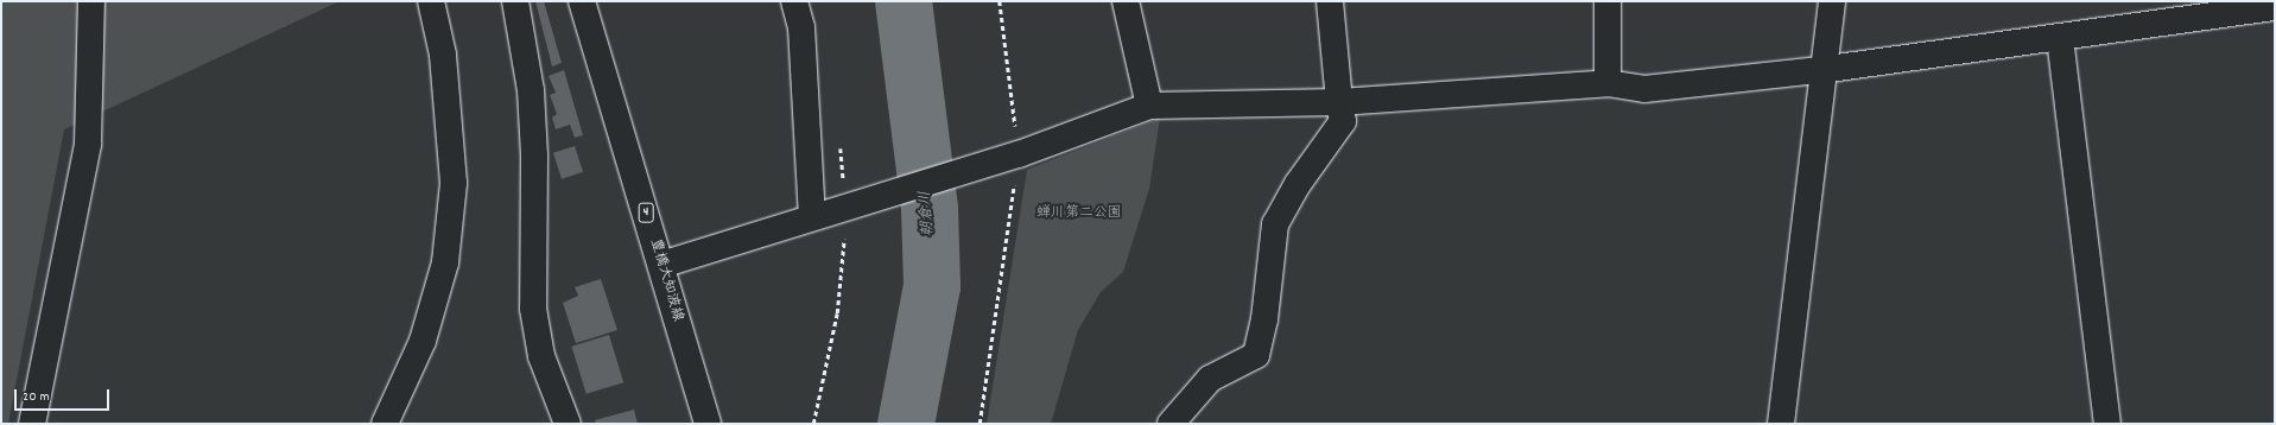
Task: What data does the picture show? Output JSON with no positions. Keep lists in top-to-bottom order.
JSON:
{
  "streets": {
    "street": ["4", "豊橋大知波線"]
  },
  "water": ["朝倉川"],
  "parks": ["蝉川第二公園"],
  "scale_bar": "20 m"
}
